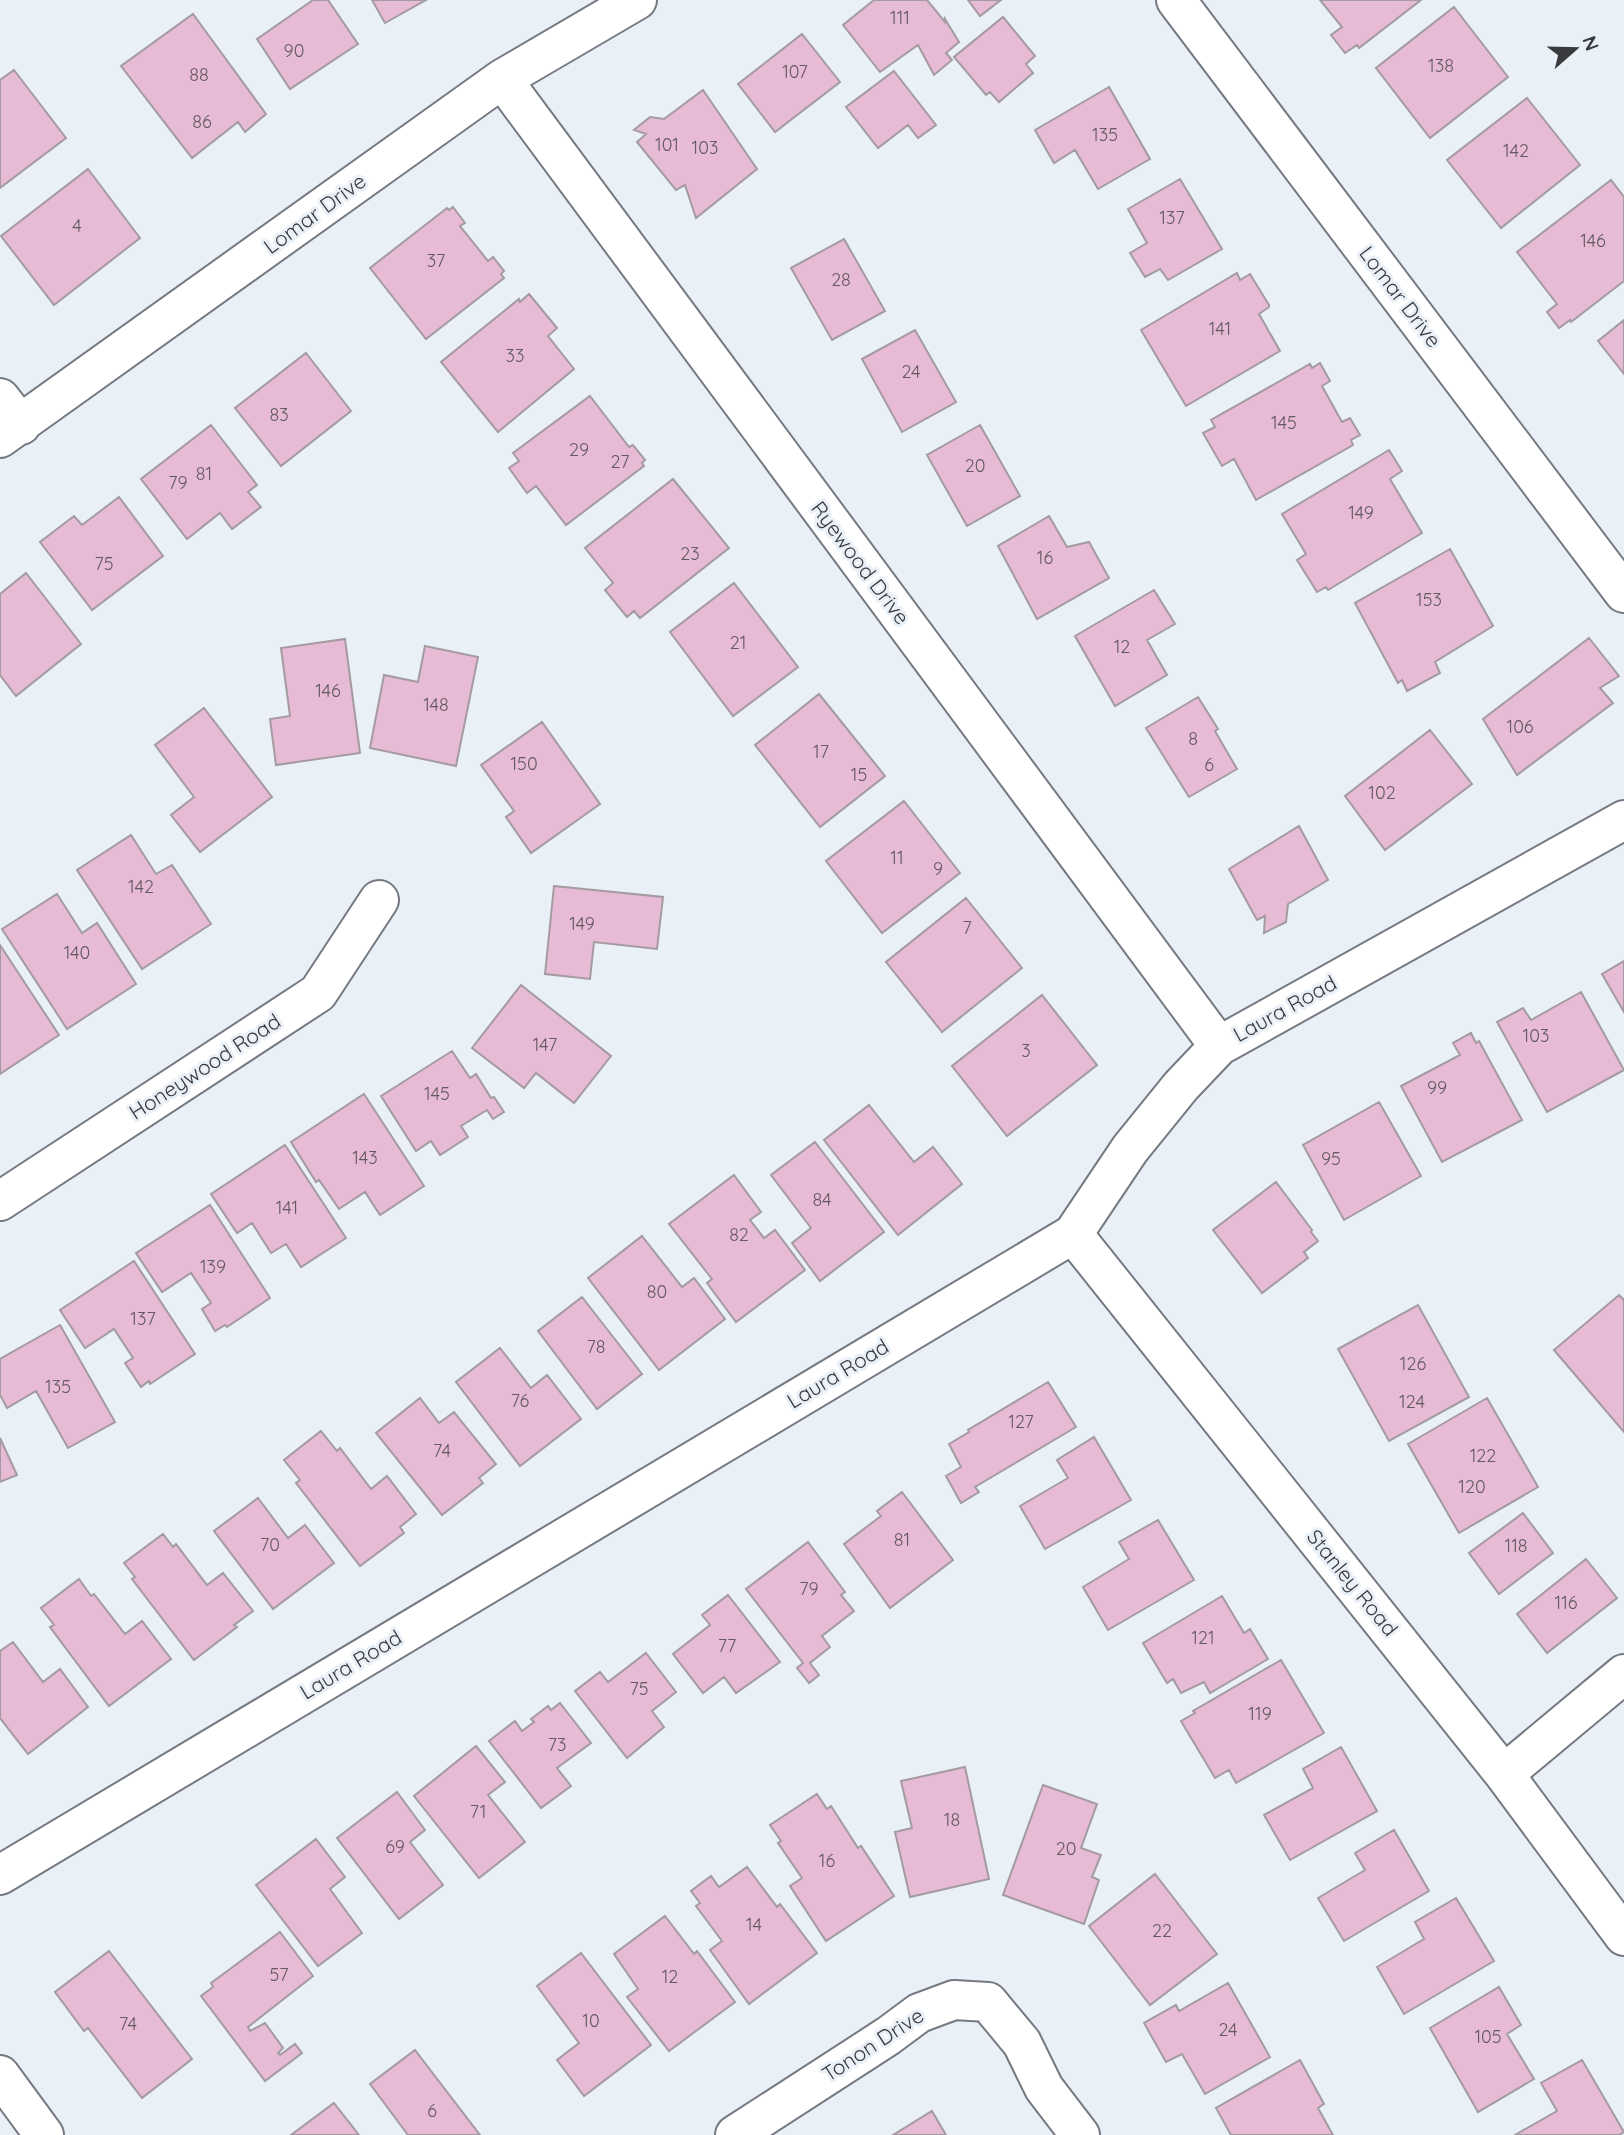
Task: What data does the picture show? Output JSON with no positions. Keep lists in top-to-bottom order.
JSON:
{
  "streets": {
    "street": [
      "Lomar Drive",
      "Ryewood Drive",
      "Laura Road",
      "Honeywood Road",
      "Stanley Road",
      "Tonon Drive"
    ]
  },
  "crossings": [
    ["Lomar Drive", "Ryewood Drive"],
    ["Ryewood Drive", "Laura Road"],
    ["Laura Road", "Stanley Road"]
  ],
  "house_numbers": [
    "111",
    "90",
    "138",
    "107",
    "88",
    "86",
    "135",
    "101",
    "103",
    "142",
    "137",
    "4",
    "146",
    "37",
    "28",
    "141",
    "33",
    "24",
    "83",
    "145",
    "29",
    "27",
    "20",
    "81",
    "79",
    "149",
    "23",
    "16",
    "75",
    "153",
    "21",
    "12",
    "146",
    "148",
    "106",
    "8",
    "17",
    "150",
    "6",
    "15",
    "102",
    "11",
    "9",
    "142",
    "149",
    "7",
    "140",
    "103",
    "147",
    "3",
    "99",
    "145",
    "143",
    "95",
    "84",
    "141",
    "82",
    "139",
    "80",
    "137",
    "78",
    "126",
    "135",
    "76",
    "124",
    "127",
    "74",
    "122",
    "120",
    "81",
    "70",
    "118",
    "79",
    "116",
    "121",
    "77",
    "75",
    "119",
    "73",
    "71",
    "18",
    "69",
    "20",
    "16",
    "14",
    "22",
    "57",
    "12",
    "10",
    "74",
    "24",
    "105",
    "6"
  ],
  "north": "right"
}
